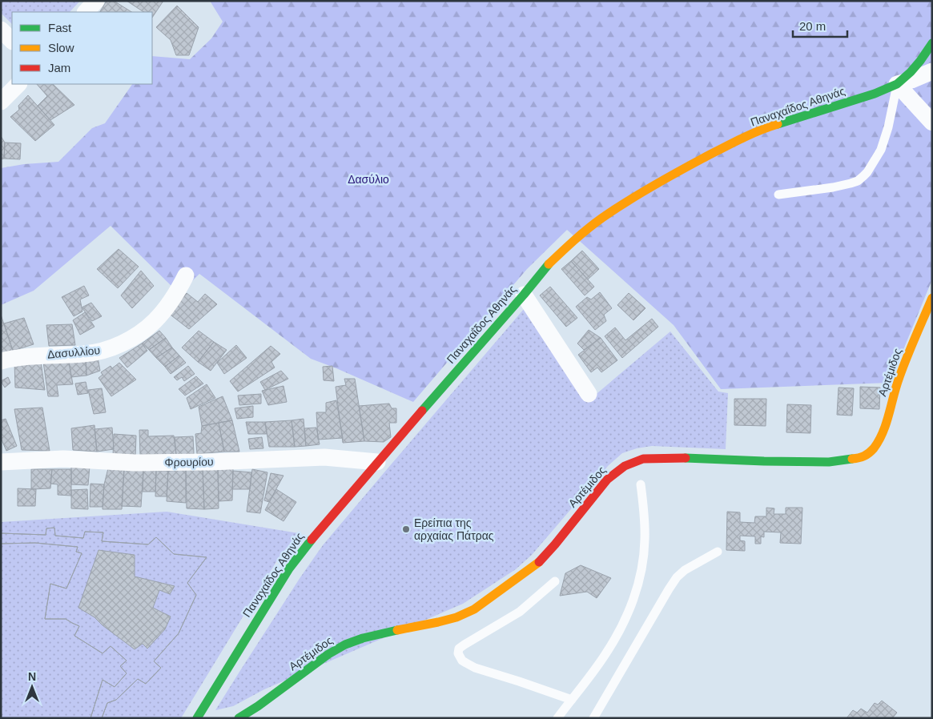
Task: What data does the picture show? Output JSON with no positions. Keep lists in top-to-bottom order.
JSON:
{
  "streets": {
    "street": [
      "Παναχαΐδος Αθηνάς",
      "Δασυλλίου",
      "Αρτέμιδος",
      "Φρουρίου"
    ]
  },
  "crossings": [
    ["Παναχαΐδος Αθηνάς", "Φρουρίου"]
  ],
  "parks": ["Δασύλιο"],
  "places": ["Ερείπια της αρχαίας Πάτρας"],
  "legend": ["Fast", "Slow", "Jam"],
  "scale_bar": "20 m",
  "north": "top"
}
